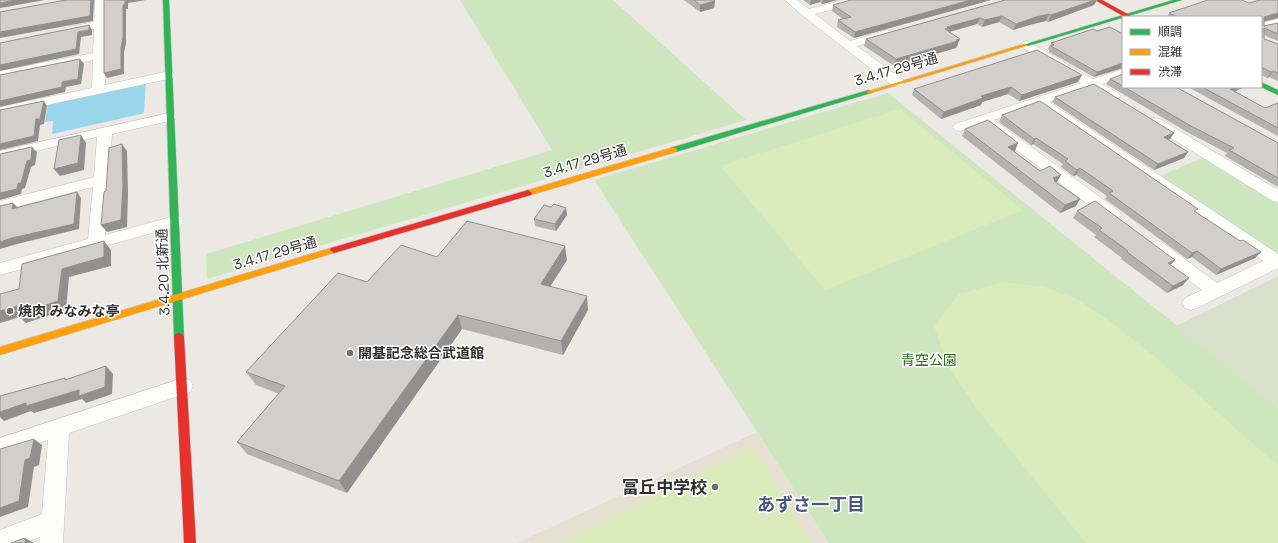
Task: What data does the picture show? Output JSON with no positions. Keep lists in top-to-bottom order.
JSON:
{
  "streets": {
    "street": ["3.4.17 29号通", "3.4.20 北新通"]
  },
  "crossings": [
    ["3.4.17 29号通", "3.4.20 北新通"]
  ],
  "districts": ["あずさ一丁目"],
  "parks": ["青空公園"],
  "places": ["焼肉 みなみな亭", "開基記念総合武道館", "富丘中学校"],
  "legend": ["順調", "混雑", "渋滞"]
}
